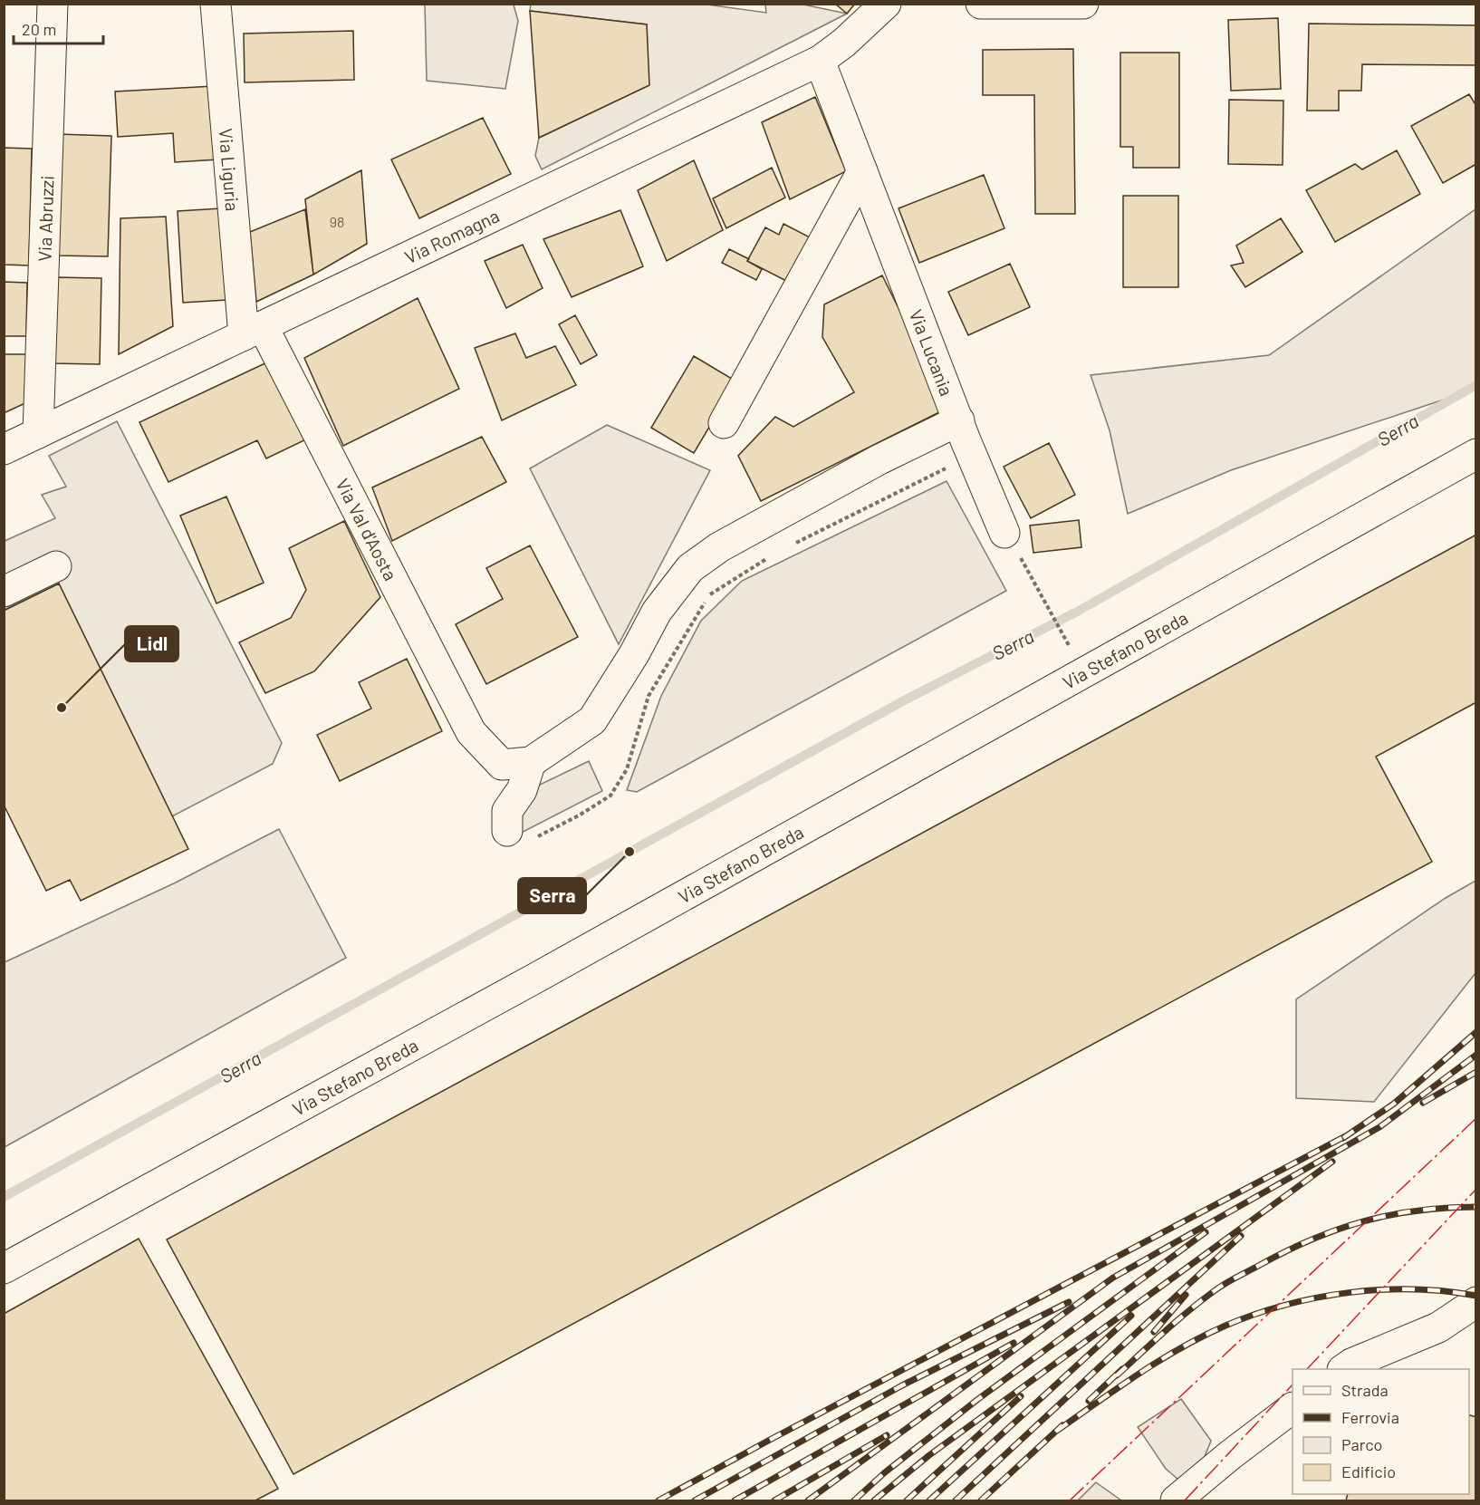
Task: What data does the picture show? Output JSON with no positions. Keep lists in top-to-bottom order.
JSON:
{
  "streets": {
    "street": [
      "Via Liguria",
      "Via Abruzzi",
      "Via Romagna",
      "Via Lucania",
      "Via Val d'Aosta",
      "Via Stefano Breda"
    ]
  },
  "crossings": [
    ["Via Liguria", "Via Romagna"],
    ["Via Liguria", "Via Val d'Aosta"],
    ["Via Abruzzi", "Via Romagna"],
    ["Via Romagna", "Via Lucania"],
    ["Via Romagna", "Via Val d'Aosta"]
  ],
  "water": ["Serra"],
  "places": ["Lidl", "Serra"],
  "house_numbers": ["98"],
  "legend": [
    "Strada",
    "Ferrovia",
    "Parco",
    "Edificio"
  ],
  "scale_bar": "20 m"
}
